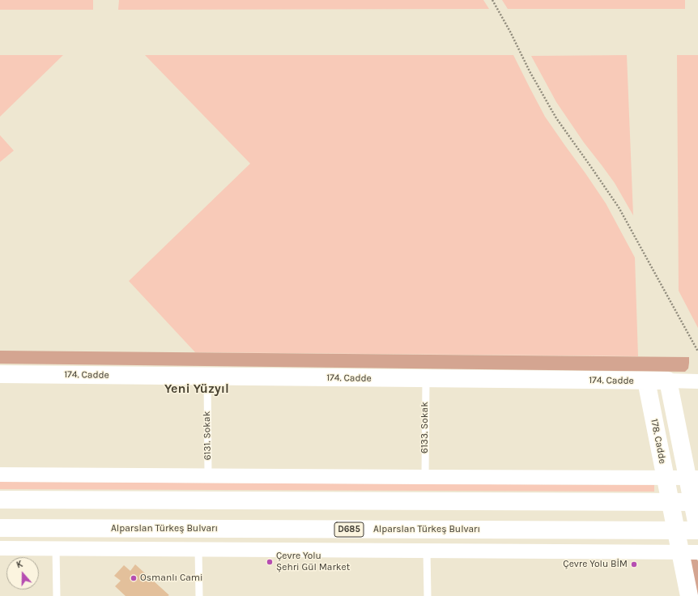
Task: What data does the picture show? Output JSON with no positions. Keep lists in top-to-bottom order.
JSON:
{
  "streets": {
    "main road": [
      "174. Cadde",
      "178. Cadde",
      "Alparslan Türkeş Bulvarı",
      "D685"
    ],
    "lane": ["6133. Sokak", "6131. Sokak"]
  },
  "crossings": [
    ["174. Cadde", "6133. Sokak"],
    ["174. Cadde", "6131. Sokak"],
    ["174. Cadde", "178. Cadde"],
    ["178. Cadde", "Alparslan Türkeş Bulvarı"]
  ],
  "districts": ["Yeni Yüzyıl"],
  "places": ["Çevre Yolu Şehri Gül Market", "Çevre Yolu BİM", "Osmanlı Cami"],
  "north": "top"
}
